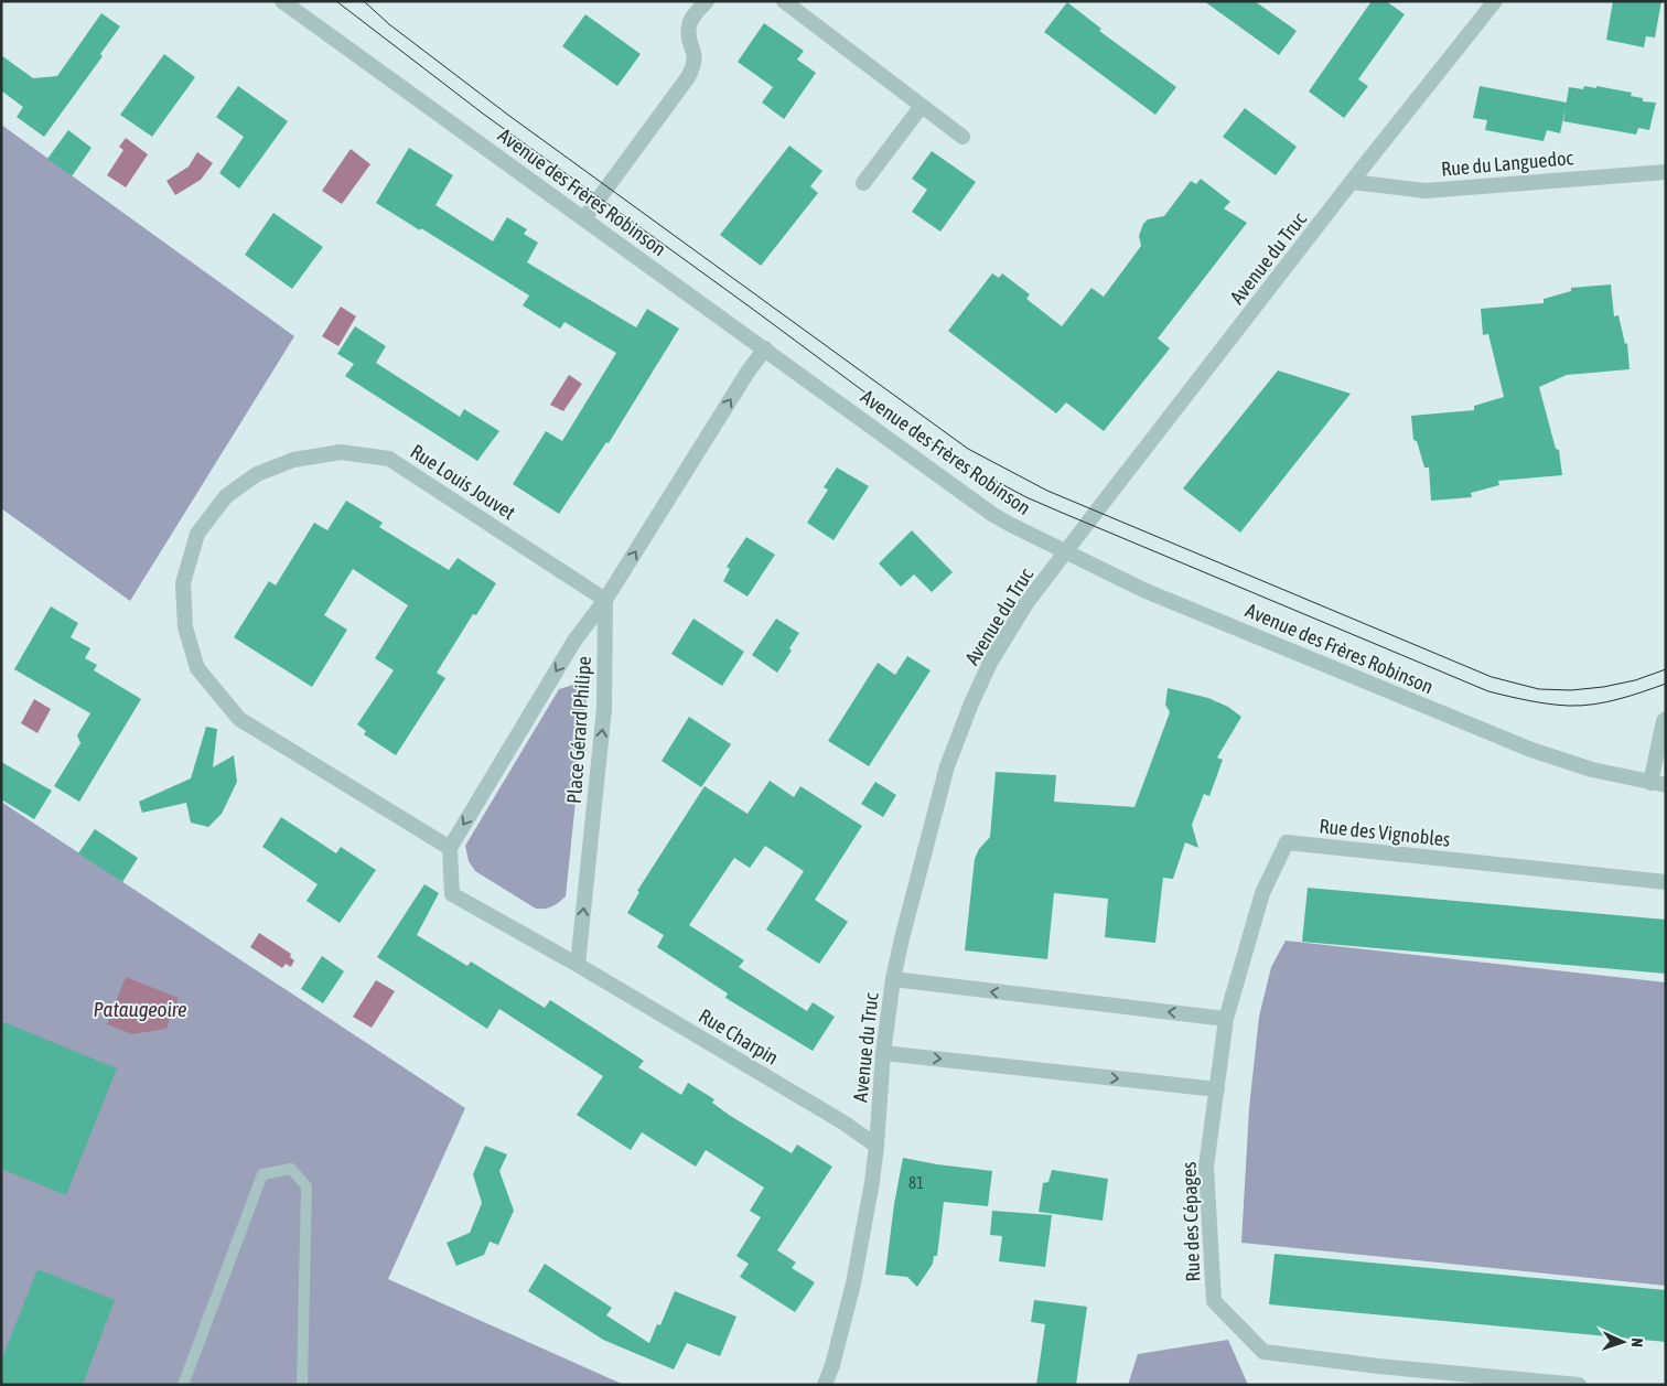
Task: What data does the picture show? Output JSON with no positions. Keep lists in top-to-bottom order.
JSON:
{
  "streets": {
    "street": [
      "Rue du Languedoc",
      "Avenue des Frères Robinson",
      "Avenue du Truc",
      "Rue Louis Jouvet",
      "Place Gérard Philipe",
      "Rue des Vignobles",
      "Rue Charpin",
      "Rue des Cépages"
    ]
  },
  "crossings": [
    ["Rue du Languedoc", "Avenue du Truc"],
    ["Avenue des Frères Robinson", "Avenue du Truc"],
    ["Avenue du Truc", "Rue Charpin"],
    ["Rue Louis Jouvet", "Place Gérard Philipe"],
    ["Place Gérard Philipe", "Rue Charpin"],
    ["Rue des Vignobles", "Rue des Cépages"]
  ],
  "water": ["Pataugeoire"],
  "house_numbers": ["81"],
  "north": "right"
}
